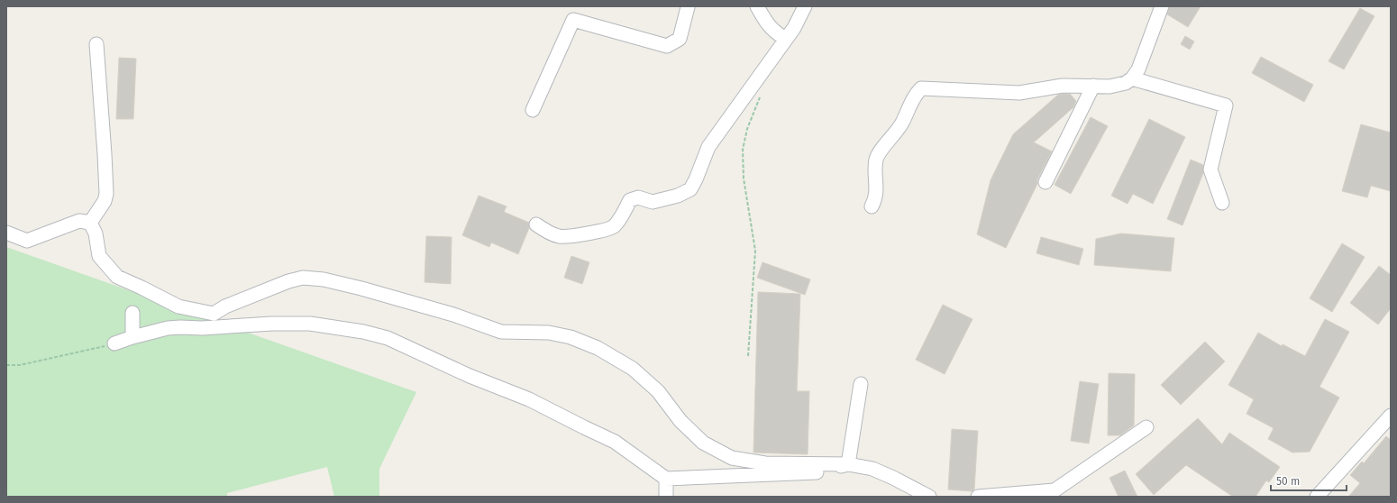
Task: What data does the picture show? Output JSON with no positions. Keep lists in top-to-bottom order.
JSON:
{
  "scale_bar": "50 m"
}
